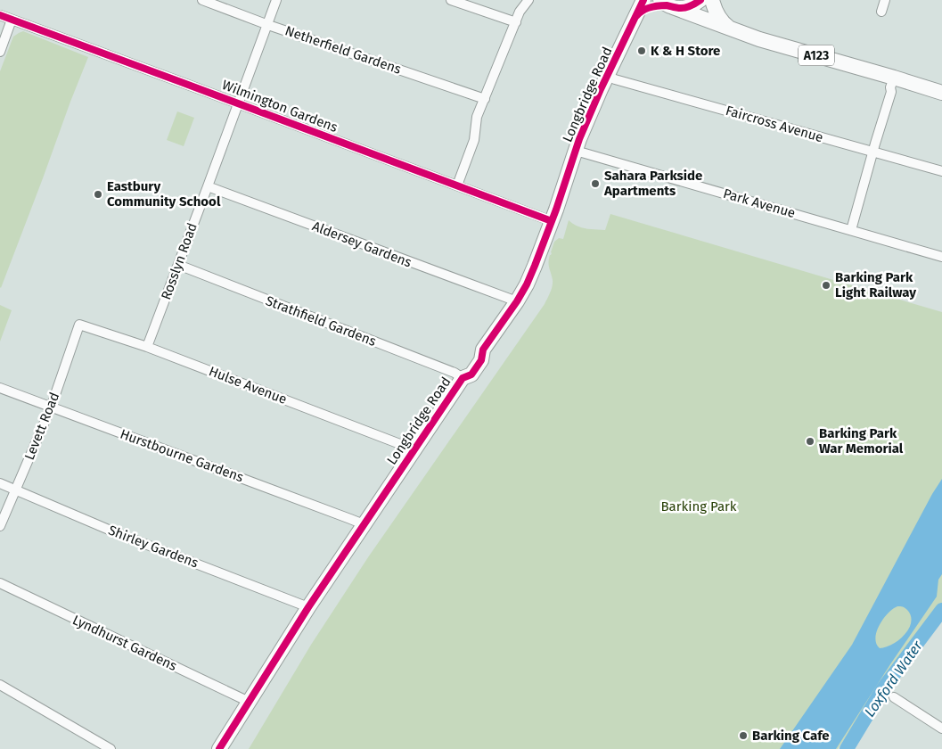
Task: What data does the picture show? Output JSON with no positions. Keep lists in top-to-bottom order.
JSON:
{
  "streets": {
    "main road": ["A123", "Longbridge Road"],
    "street": [
      "Netherfield Gardens",
      "Wilmington Gardens",
      "Faircross Avenue",
      "Park Avenue",
      "Aldersey Gardens",
      "Rosslyn Road",
      "Strathfield Gardens",
      "Hulse Avenue",
      "Levett Road",
      "Hurstbourne Gardens",
      "Shirley Gardens",
      "Lyndhurst Gardens"
    ]
  },
  "crossings": [
    ["Netherfield Gardens", "Rosslyn Road"],
    ["Longbridge Road", "Wilmington Gardens"],
    ["Longbridge Road", "Faircross Avenue"],
    ["Longbridge Road", "Park Avenue"],
    ["Longbridge Road", "Aldersey Gardens"],
    ["Longbridge Road", "Strathfield Gardens"],
    ["Longbridge Road", "Hulse Avenue"],
    ["Longbridge Road", "Hurstbourne Gardens"],
    ["Longbridge Road", "Shirley Gardens"],
    ["Longbridge Road", "Lyndhurst Gardens"],
    ["Wilmington Gardens", "Rosslyn Road"],
    ["Aldersey Gardens", "Rosslyn Road"],
    ["Rosslyn Road", "Strathfield Gardens"],
    ["Rosslyn Road", "Hulse Avenue"],
    ["Hulse Avenue", "Levett Road"],
    ["Levett Road", "Hurstbourne Gardens"],
    ["Levett Road", "Shirley Gardens"]
  ],
  "water": ["Loxford Water"],
  "parks": ["Barking Park"],
  "places": [
    "K & H Store",
    "Sahara Parkside Apartments",
    "Eastbury Community School",
    "Barking Park Light Railway",
    "Barking Park War Memorial",
    "Barking Cafe"
  ]
}
